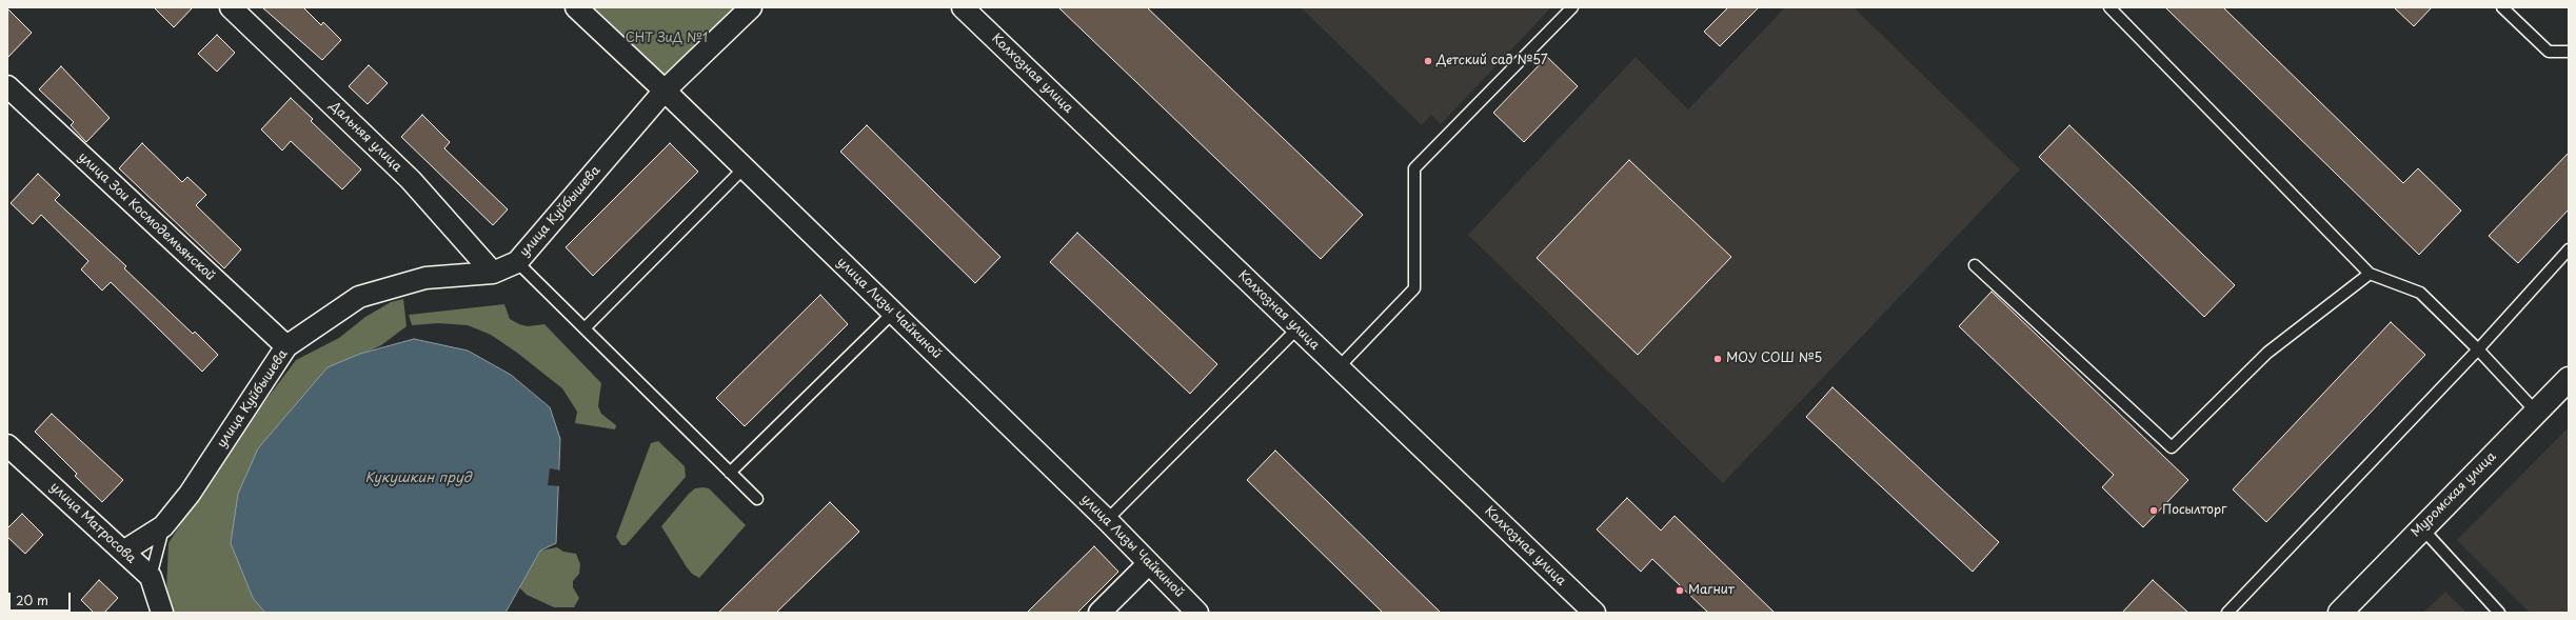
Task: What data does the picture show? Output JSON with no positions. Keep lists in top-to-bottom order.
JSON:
{
  "streets": {
    "main road": ["Муромская улица"],
    "street": [
      "Колхозная улица",
      "Дальняя улица",
      "улица Куйбышева",
      "улица Зои Космодемьянской",
      "улица Лизы Чайкиной",
      "улица Матросова"
    ]
  },
  "crossings": [
    ["Дальняя улица", "улица Куйбышева"],
    ["улица Куйбышева", "улица Зои Космодемьянской"],
    ["улица Куйбышева", "улица Лизы Чайкиной"],
    ["улица Куйбышева", "улица Матросова"]
  ],
  "water": ["Кукушкин пруд"],
  "parks": ["СНТ ЗиД №1"],
  "places": [
    "Детский сад №57",
    "МОУ СОШ №5",
    "Посылторг",
    "Магнит"
  ],
  "scale_bar": "20 m"
}
